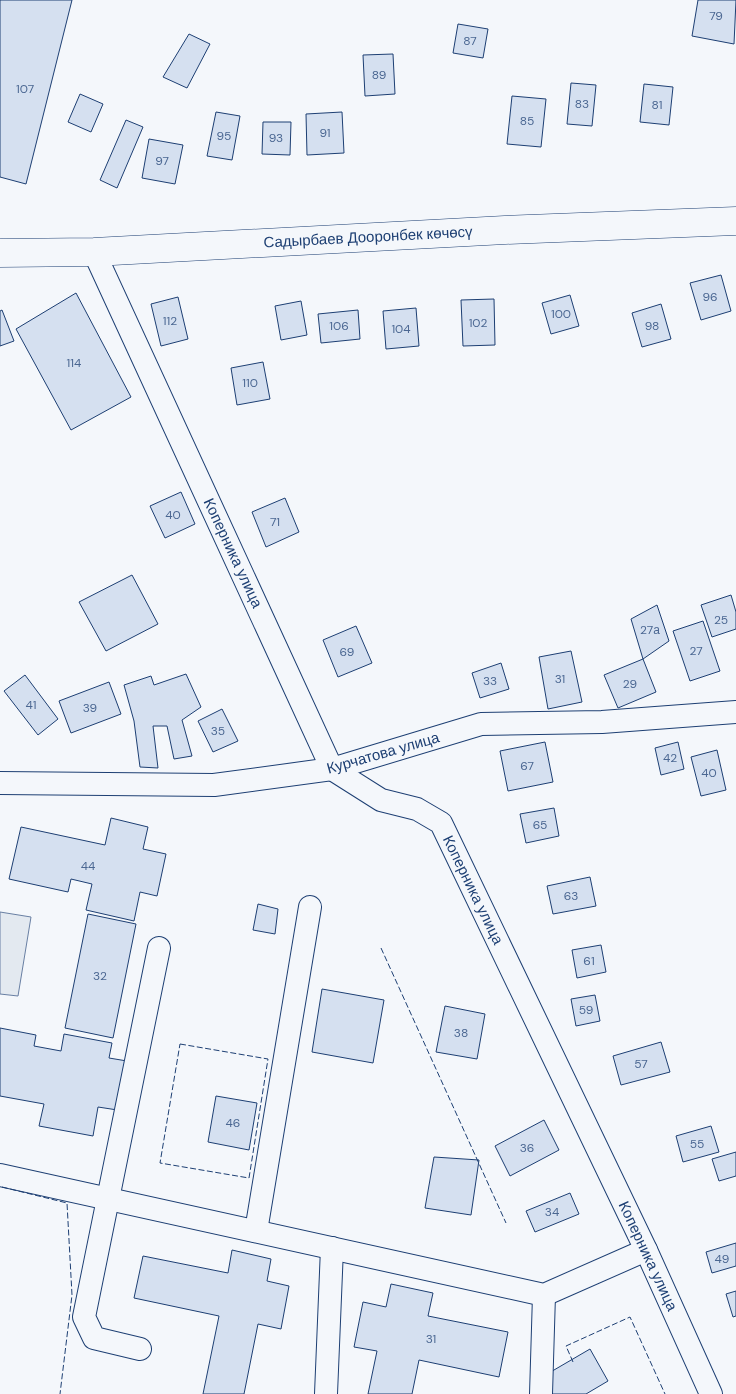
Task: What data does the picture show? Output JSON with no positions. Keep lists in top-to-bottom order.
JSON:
{
  "streets": {
    "main road": ["Садырбаев Дооронбек көчөсү"],
    "street": ["Коперника улица", "Курчатова улица"]
  },
  "crossings": [
    ["Садырбаев Дооронбек көчөсү", "Коперника улица"],
    ["Коперника улица", "Курчатова улица"]
  ],
  "house_numbers": [
    "79",
    "87",
    "89",
    "107",
    "83",
    "81",
    "85",
    "91",
    "95",
    "93",
    "97",
    "96",
    "100",
    "112",
    "102",
    "106",
    "98",
    "104",
    "114",
    "110",
    "40",
    "71",
    "25",
    "27а",
    "27",
    "69",
    "31",
    "33",
    "29",
    "41",
    "39",
    "35",
    "42",
    "67",
    "40",
    "65",
    "44",
    "63",
    "61",
    "32",
    "59",
    "38",
    "57",
    "46",
    "55",
    "36",
    "34",
    "49",
    "31"
  ]
}
